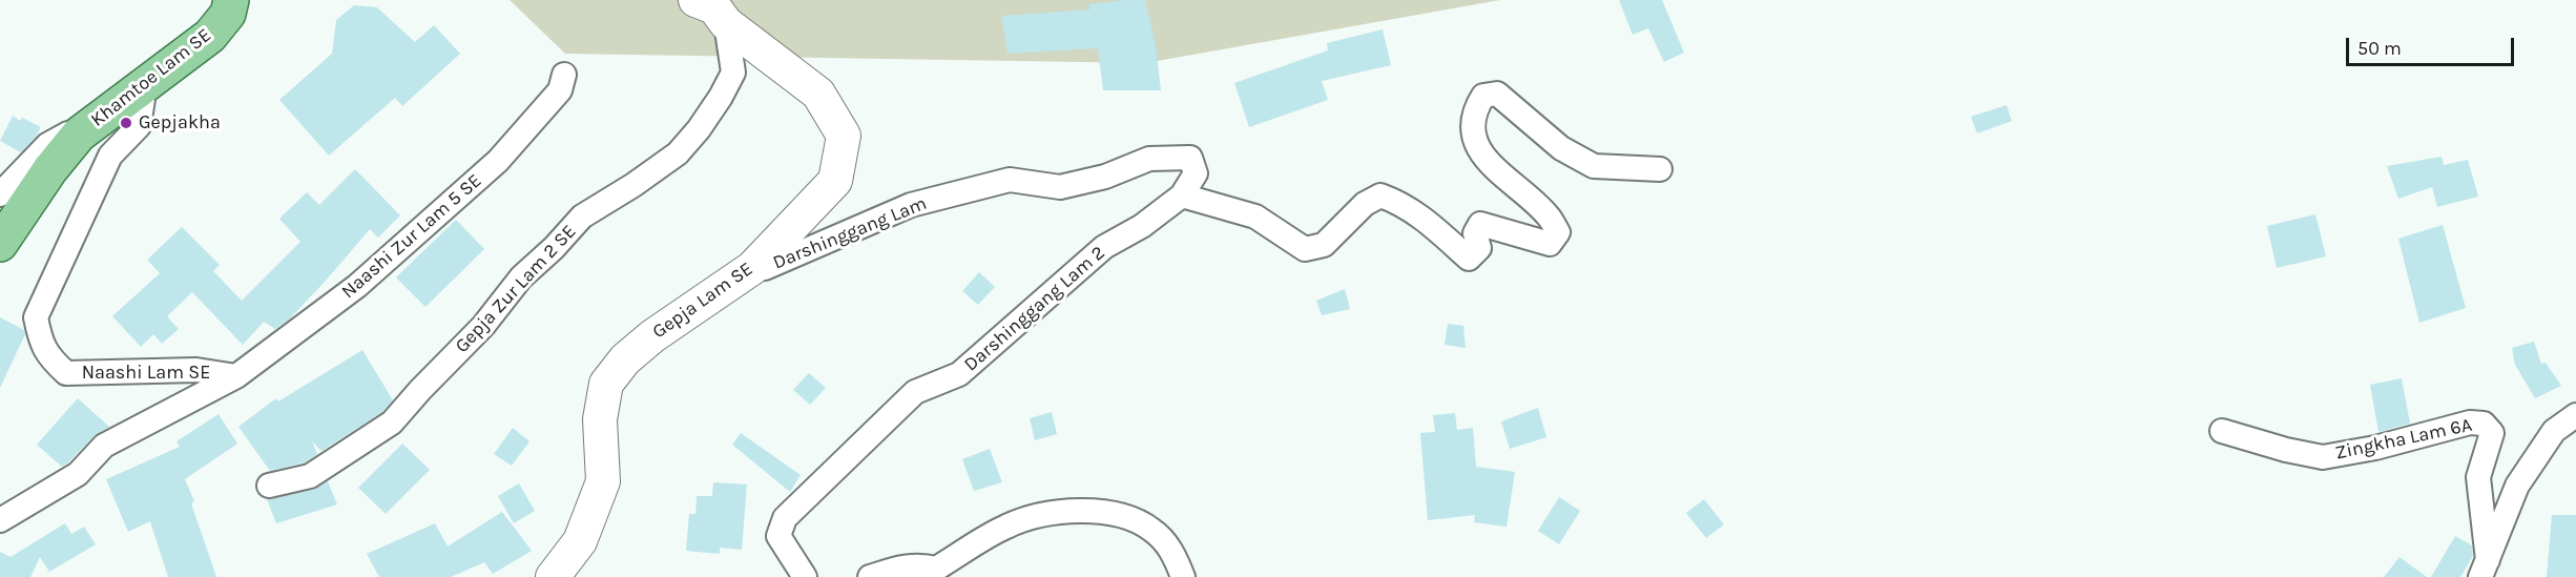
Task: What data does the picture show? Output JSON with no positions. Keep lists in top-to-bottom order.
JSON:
{
  "streets": {
    "main road": ["Khamtoe Lam SE"],
    "street": [
      "Darshinggang Lam",
      "Naashi Zur Lam 5 SE",
      "Gepja Zur Lam 2 SE",
      "Gepja Lam SE",
      "Darshinggang Lam 2",
      "Naashi Lam SE",
      "Zingkha Lam 6A"
    ]
  },
  "crossings": [
    ["Khamtoe Lam SE", "Naashi Lam SE"],
    ["Darshinggang Lam", "Gepja Lam SE"],
    ["Darshinggang Lam", "Darshinggang Lam 2"],
    ["Naashi Zur Lam 5 SE", "Naashi Lam SE"],
    ["Gepja Zur Lam 2 SE", "Gepja Lam SE"]
  ],
  "places": ["Gepjakha"],
  "scale_bar": "50 m"
}
